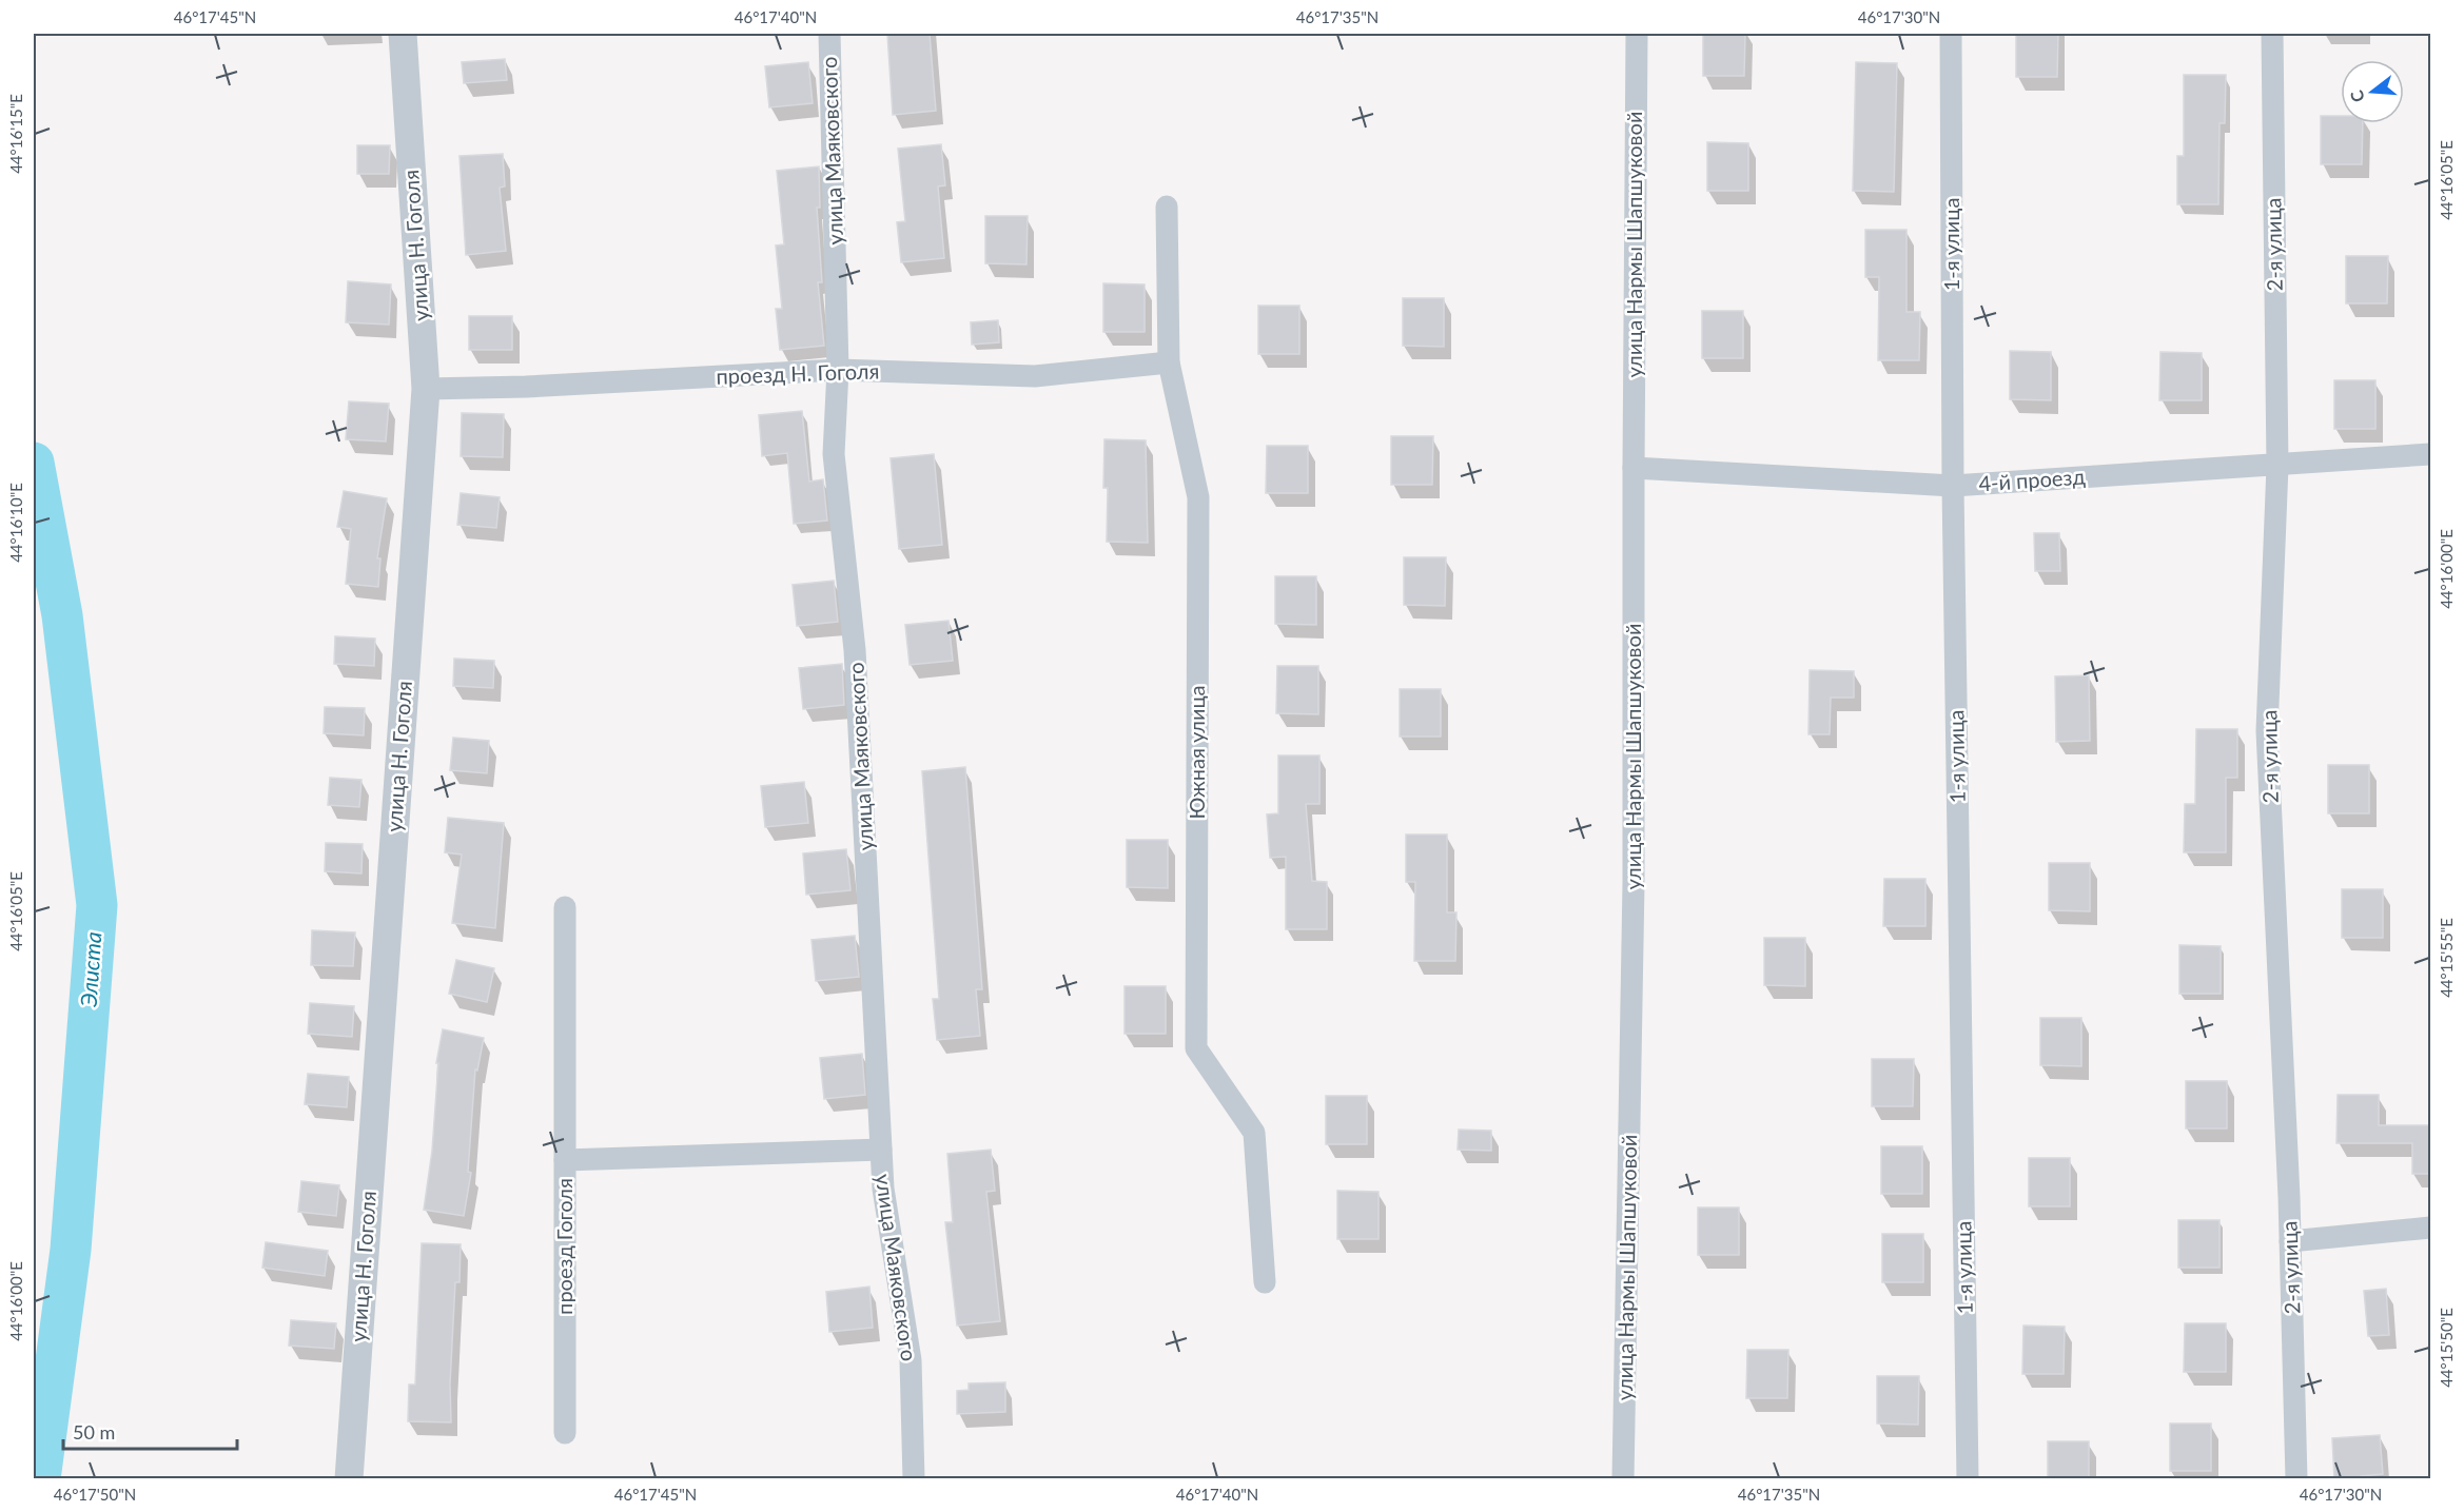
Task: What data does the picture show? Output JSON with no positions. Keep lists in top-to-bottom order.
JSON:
{
  "streets": {
    "street": [
      "улица Маяковского",
      "улица Нармы Шапшуковой",
      "1-я улица",
      "2-я улица",
      "улица Н. Гоголя",
      "проезд Н. Гоголя",
      "4-й проезд",
      "Южная улица",
      "проезд Гоголя"
    ]
  },
  "crossings": [
    ["улица Маяковского", "проезд Н. Гоголя"],
    ["улица Нармы Шапшуковой", "4-й проезд"],
    ["1-я улица", "4-й проезд"],
    ["2-я улица", "4-й проезд"],
    ["улица Н. Гоголя", "проезд Н. Гоголя"],
    ["проезд Н. Гоголя", "Южная улица"]
  ],
  "water": ["Элиста"],
  "scale_bar": "50 m",
  "north": "left",
  "coordinates": [
    "46°17'45\"N",
    "46°17'40\"N",
    "46°17'35\"N",
    "46°17'30\"N",
    "44°16'15\"E",
    "44°16'05\"E",
    "44°16'10\"E",
    "44°16'00\"E",
    "44°15'55\"E",
    "44°15'50\"E",
    "46°17'50\"N"
  ]
}
